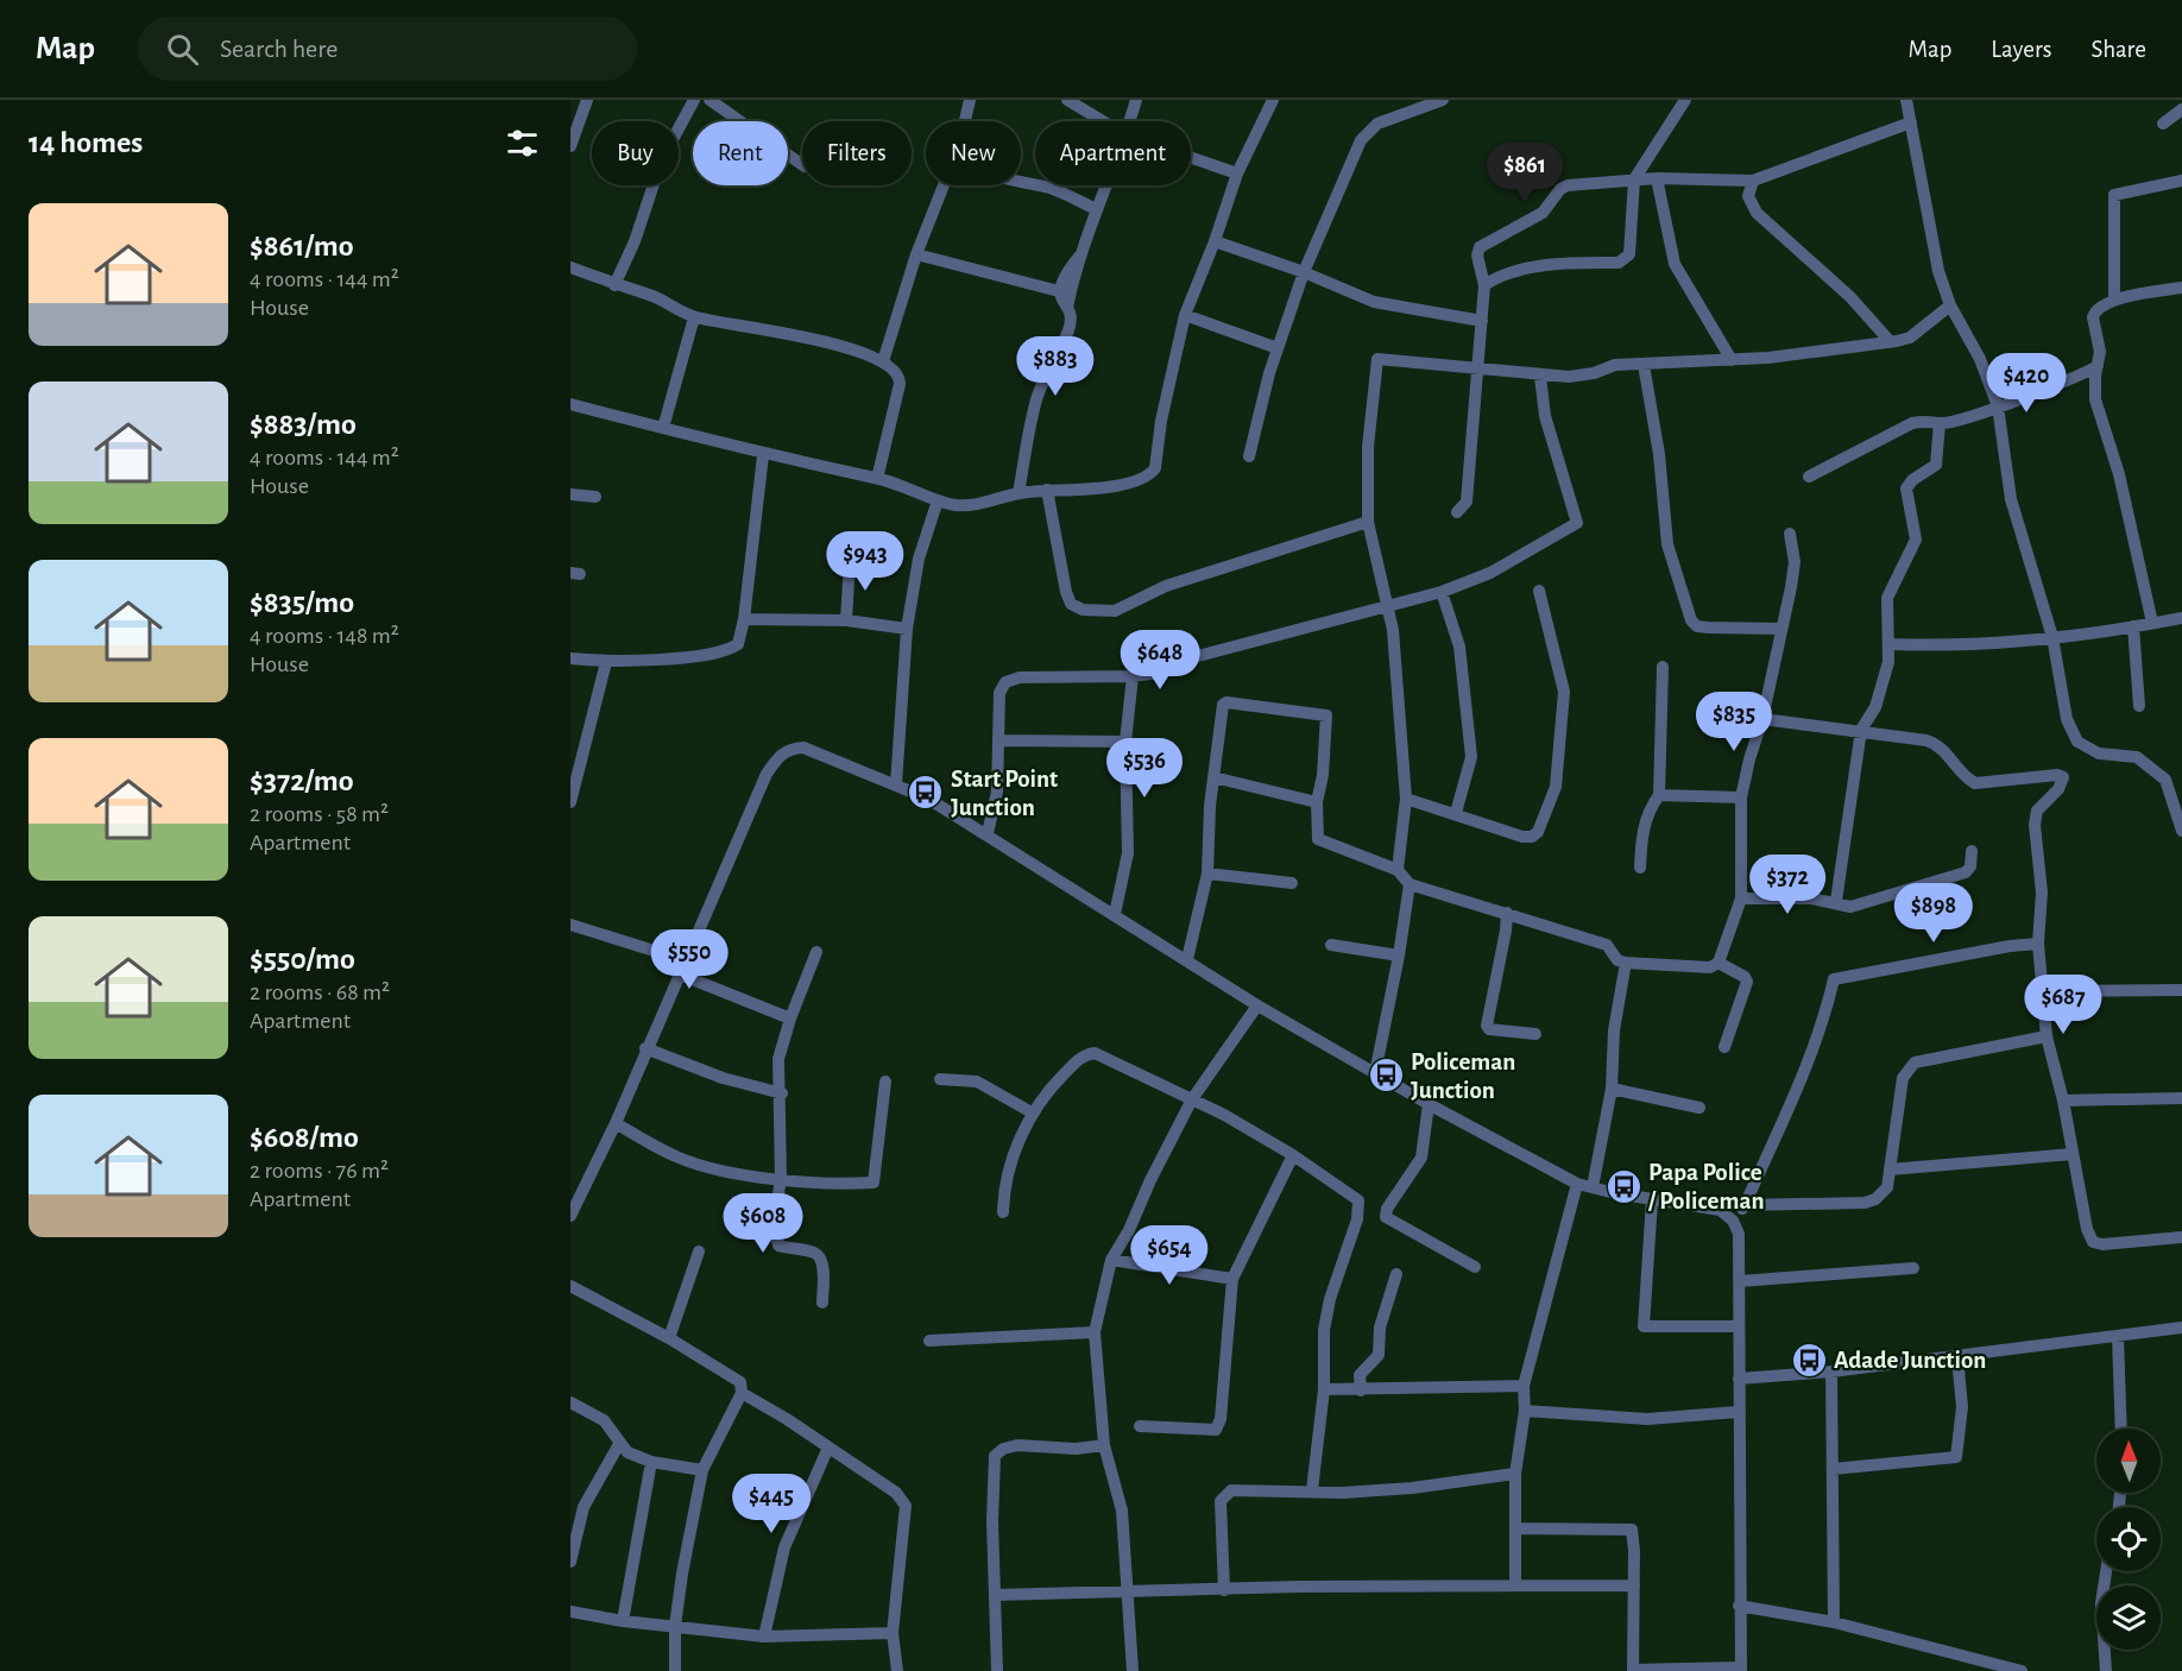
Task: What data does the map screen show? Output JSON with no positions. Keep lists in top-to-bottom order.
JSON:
{
  "places": {
    "bus stop": [
      "Start Point Junction",
      "Policeman Junction",
      "Papa Police / Policeman",
      "Adade Junction"
    ]
  },
  "north": "top",
  "page": {
    "header": "Map",
    "search": "Search here",
    "nav": ["Map", "Layers", "Share"],
    "heading": "14 homes",
    "chip": [
      "Buy",
      "Rent",
      "Filters",
      "New",
      "Apartment"
    ],
    "price": [
      "$861",
      "$883",
      "$420",
      "$943",
      "$648",
      "$835",
      "$536",
      "$372",
      "$898",
      "$550",
      "$687",
      "$608",
      "$654",
      "$445"
    ],
    "list": [
      {
        "name": "$861/mo",
        "note": "4 rooms · 144 m² · House"
      },
      {
        "name": "$883/mo",
        "note": "4 rooms · 144 m² · House"
      },
      {
        "name": "$835/mo",
        "note": "4 rooms · 148 m² · House"
      },
      {
        "name": "$372/mo",
        "note": "2 rooms · 58 m² · Apartment"
      },
      {
        "name": "$550/mo",
        "note": "2 rooms · 68 m² · Apartment"
      },
      {
        "name": "$608/mo",
        "note": "2 rooms · 76 m² · Apartment"
      }
    ]
  }
}
